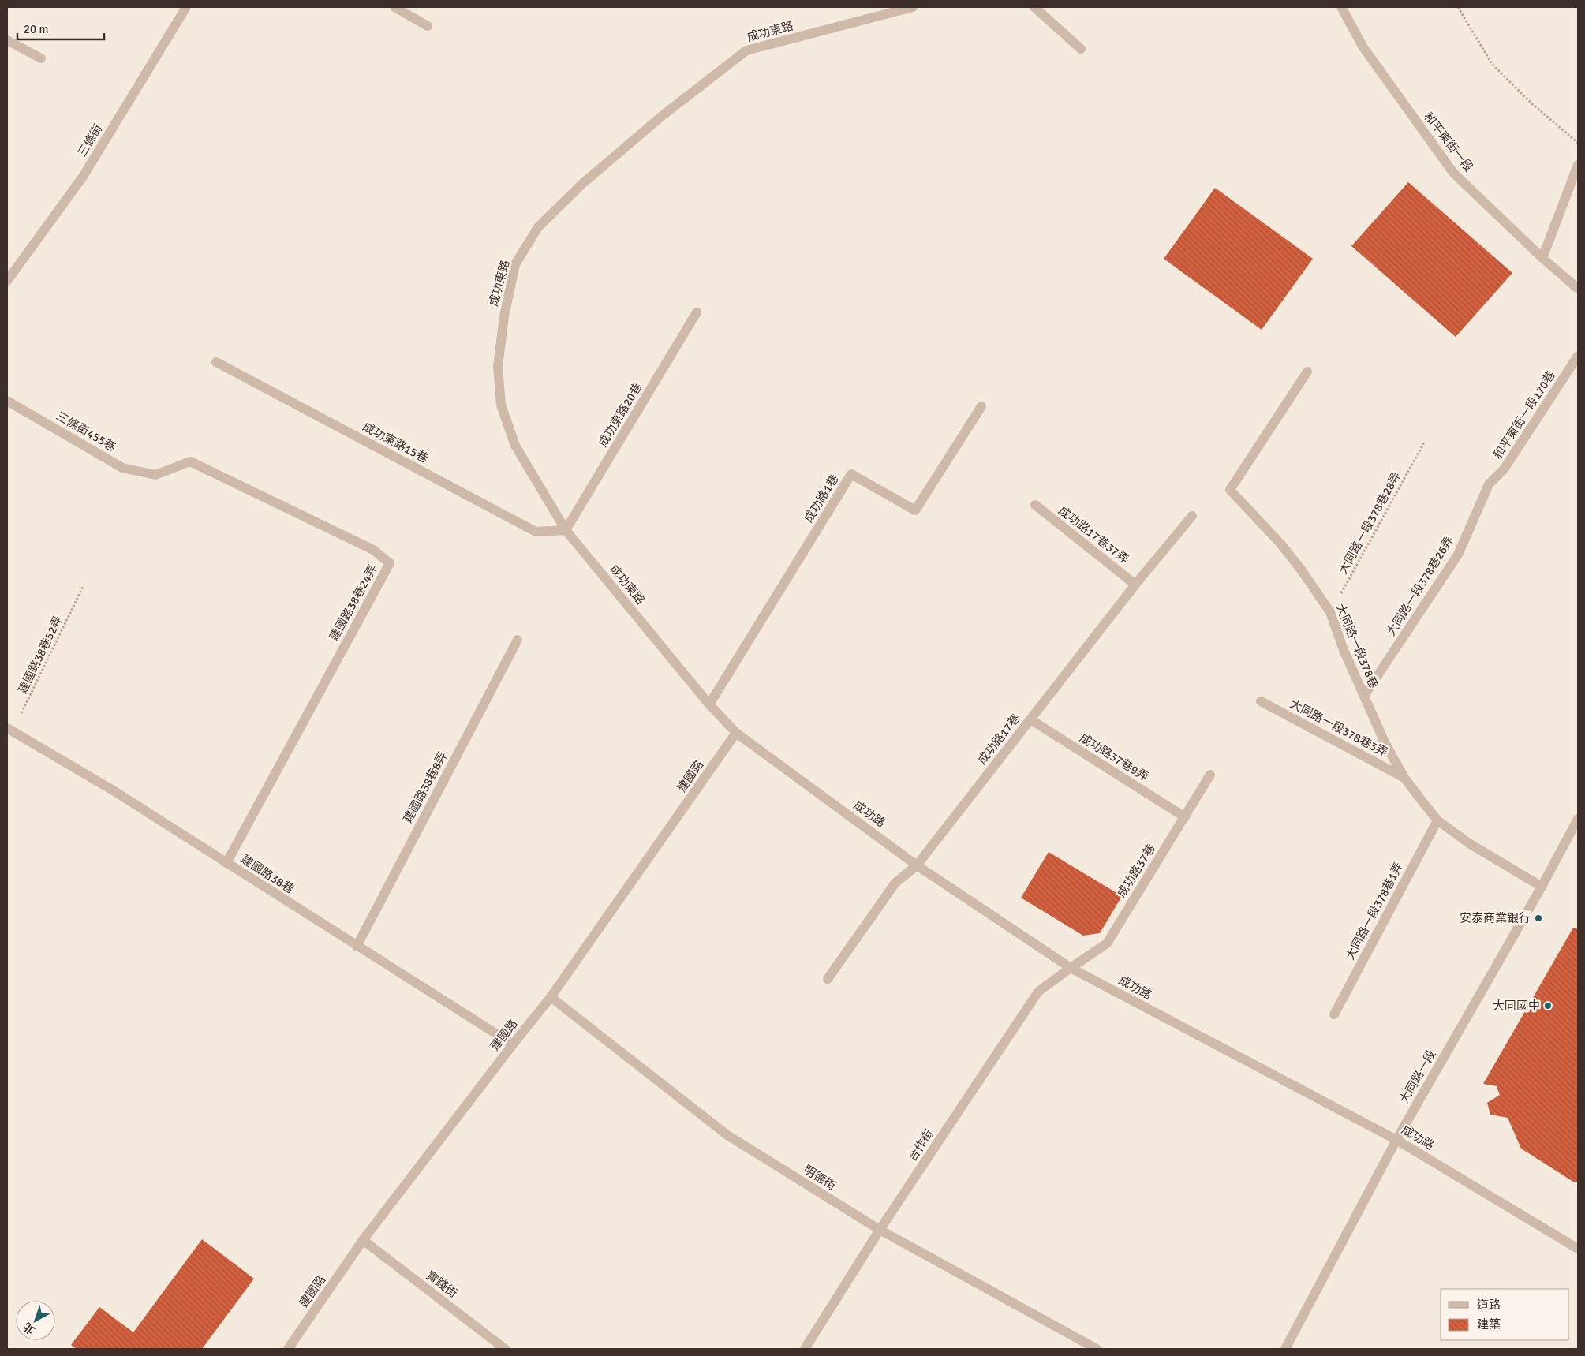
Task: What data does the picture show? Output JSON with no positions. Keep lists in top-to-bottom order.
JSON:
{
  "streets": {
    "street": [
      "成功東路",
      "三條街",
      "和平東街一段",
      "成功東路20巷",
      "和平東街一段170巷",
      "三條街455巷",
      "成功東路15巷",
      "成功路1巷",
      "成功路17巷37弄",
      "大同路一段378巷26弄",
      "建國路38巷24弄",
      "大同路一段378巷",
      "大同路一段378巷3弄",
      "成功路17巷",
      "成功路37巷9弄",
      "建國路",
      "建國路38巷8弄",
      "成功路",
      "成功路37巷",
      "建國路38巷",
      "大同路一段378巷1弄",
      "大同路一段",
      "合作街",
      "明德街",
      "實踐街"
    ],
    "path": ["大同路一段378巷28弄", "建國路38巷52弄"]
  },
  "crossings": [
    ["成功東路", "成功東路20巷"],
    ["成功東路", "成功東路15巷"],
    ["成功東路", "成功路1巷"],
    ["成功東路", "成功路"],
    ["成功東路20巷", "成功東路15巷"],
    ["和平東街一段170巷", "大同路一段378巷26弄"],
    ["三條街455巷", "建國路38巷24弄"],
    ["成功路1巷", "成功路"],
    ["大同路一段378巷28弄", "大同路一段378巷"],
    ["成功路17巷37弄", "成功路17巷"],
    ["大同路一段378巷26弄", "大同路一段378巷"],
    ["建國路38巷24弄", "建國路38巷"],
    ["大同路一段378巷", "大同路一段378巷3弄"],
    ["大同路一段378巷", "大同路一段378巷1弄"],
    ["大同路一段378巷", "大同路一段"],
    ["建國路38巷52弄", "建國路38巷"],
    ["成功路17巷", "成功路37巷9弄"],
    ["成功路17巷", "成功路"],
    ["成功路37巷9弄", "成功路37巷"],
    ["建國路", "成功路"],
    ["建國路", "建國路38巷"],
    ["建國路", "明德街"],
    ["建國路", "實踐街"],
    ["建國路38巷8弄", "建國路38巷"],
    ["成功路", "成功路37巷"],
    ["成功路", "大同路一段"],
    ["成功路", "合作街"],
    ["成功路37巷", "合作街"],
    ["合作街", "明德街"]
  ],
  "places": ["安泰商業銀行", "大同國中"],
  "legend": ["道路", "建築"],
  "scale_bar": "20 m",
  "north": "bottom left"
}
